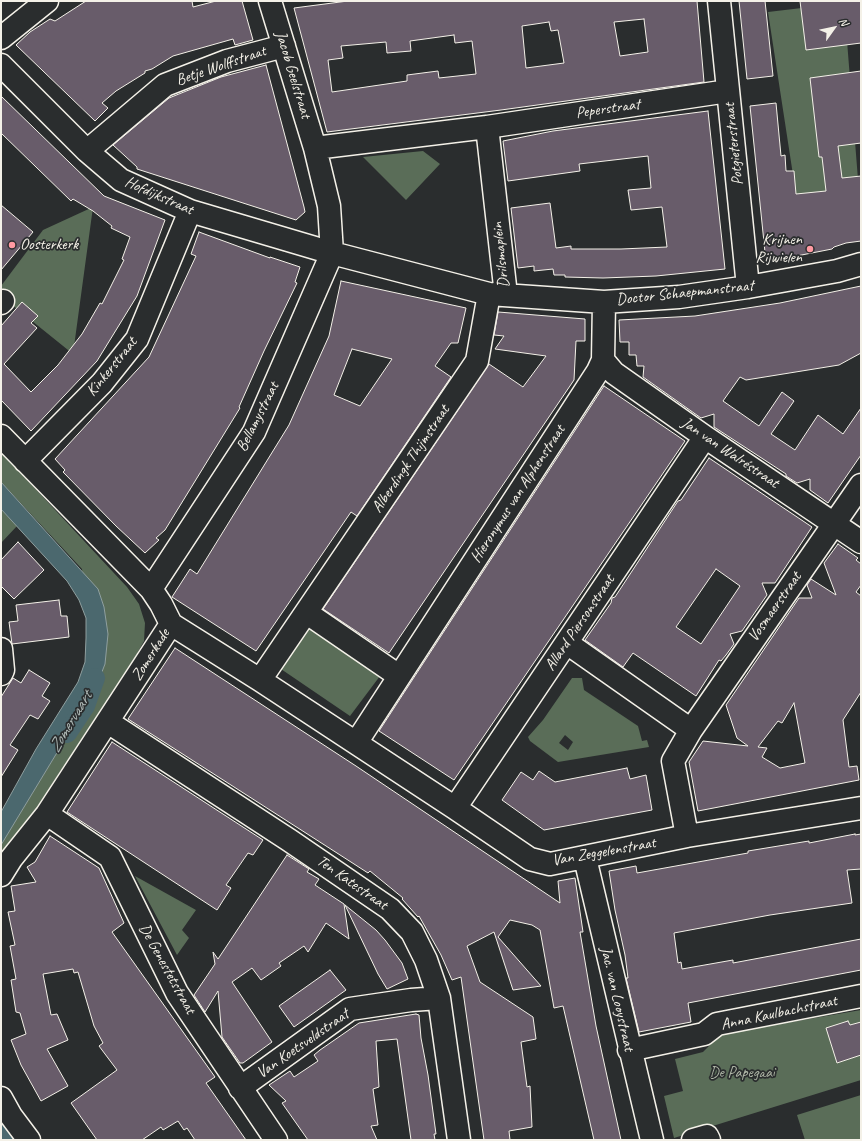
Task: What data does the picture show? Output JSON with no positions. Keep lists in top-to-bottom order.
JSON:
{
  "streets": {
    "street": [
      "Betje Wolffstraat",
      "Jacob Geelstraat",
      "Peperstraat",
      "Potgieterstraat",
      "Hofdijkstraat",
      "Drilsmaplein",
      "Doctor Schaepmanstraat",
      "Kinkerstraat",
      "Bellamystraat",
      "Jan van Walréstraat",
      "Alberdingk Thijmstraat",
      "Hieronymus van Alphenstraat",
      "Vosmaerstraat",
      "Allard Piersonstraat",
      "Zomerkade",
      "Van Zeggelenstraat",
      "Ten Katestraat",
      "De Genestetstraat",
      "Jac. van Looystraat",
      "Anna Kaulbachstraat",
      "Van Koetsveldstraat"
    ]
  },
  "crossings": [
    ["Betje Wolffstraat", "Jacob Geelstraat"],
    ["Betje Wolffstraat", "Hofdijkstraat"],
    ["Peperstraat", "Potgieterstraat"],
    ["Peperstraat", "Drilsmaplein"],
    ["Potgieterstraat", "Doctor Schaepmanstraat"],
    ["Hofdijkstraat", "Drilsmaplein"],
    ["Hofdijkstraat", "Kinkerstraat"],
    ["Hofdijkstraat", "Bellamystraat"],
    ["Drilsmaplein", "Doctor Schaepmanstraat"],
    ["Drilsmaplein", "Bellamystraat"],
    ["Drilsmaplein", "Alberdingk Thijmstraat"],
    ["Doctor Schaepmanstraat", "Alberdingk Thijmstraat"],
    ["Doctor Schaepmanstraat", "Hieronymus van Alphenstraat"],
    ["Kinkerstraat", "Zomerkade"],
    ["Bellamystraat", "Zomerkade"],
    ["Jan van Walréstraat", "Hieronymus van Alphenstraat"],
    ["Jan van Walréstraat", "Vosmaerstraat"],
    ["Jan van Walréstraat", "Allard Piersonstraat"],
    ["Vosmaerstraat", "Van Zeggelenstraat"],
    ["Allard Piersonstraat", "Van Zeggelenstraat"],
    ["Zomerkade", "Van Zeggelenstraat"],
    ["Zomerkade", "Ten Katestraat"],
    ["Zomerkade", "De Genestetstraat"],
    ["Van Zeggelenstraat", "Jac. van Looystraat"],
    ["Ten Katestraat", "Van Koetsveldstraat"],
    ["De Genestetstraat", "Van Koetsveldstraat"],
    ["Jac. van Looystraat", "Anna Kaulbachstraat"]
  ],
  "water": ["Zomervaart"],
  "parks": ["De Papegaai"],
  "places": ["Oosterkerk", "Krijnen Rijwielen"],
  "north": "top right"
}
